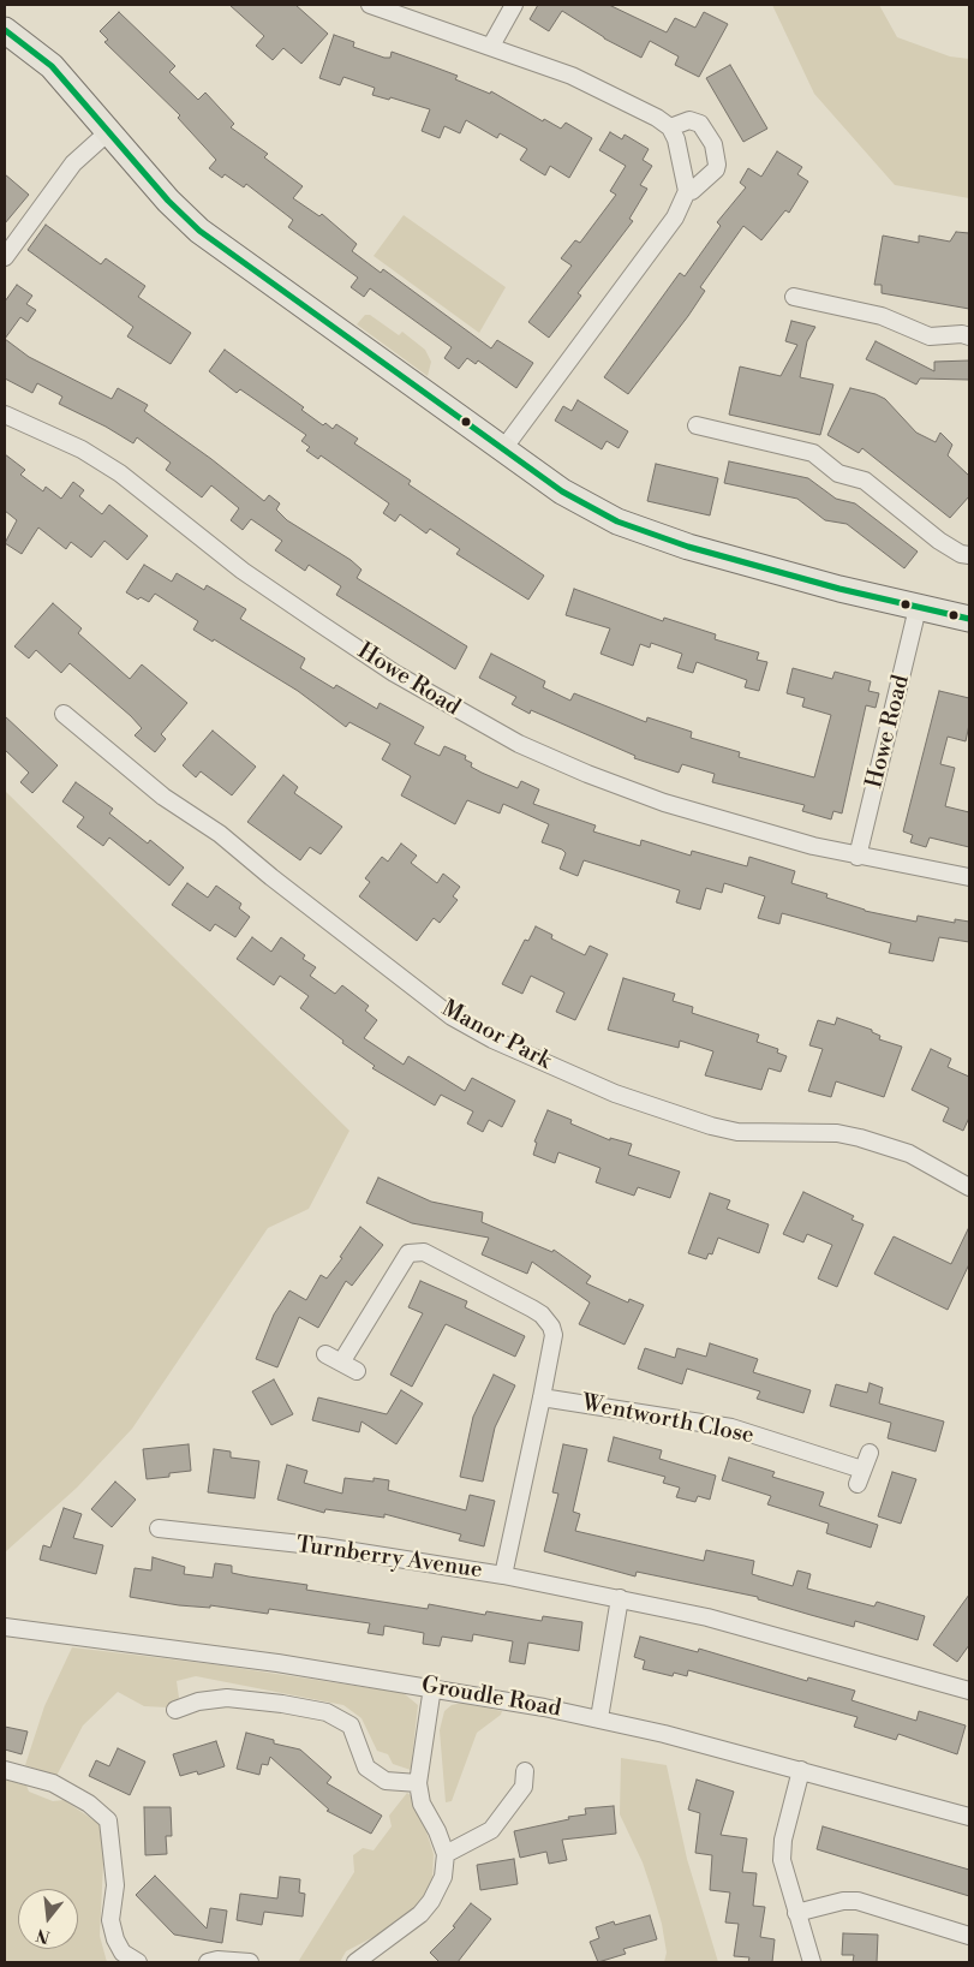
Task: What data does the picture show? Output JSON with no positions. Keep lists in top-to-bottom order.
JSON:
{
  "streets": {
    "street": [
      "Howe Road",
      "Manor Park",
      "Wentworth Close",
      "Turnberry Avenue",
      "Groudle Road"
    ]
  },
  "north": "bottom"
}
